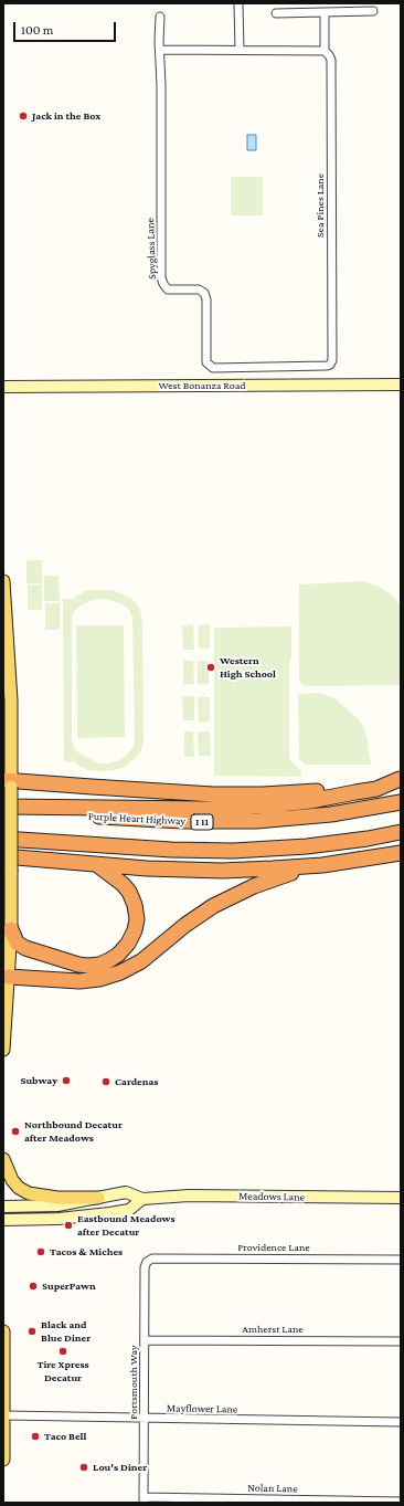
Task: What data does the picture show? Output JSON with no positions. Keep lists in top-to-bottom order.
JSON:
{
  "streets": {
    "highway": ["Purple Heart Highway", "I 11"],
    "street": [
      "Sea Pines Lane",
      "Spyglass Lane",
      "West Bonanza Road",
      "Meadows Lane",
      "Providence Lane",
      "Amherst Lane",
      "Portsmouth Way",
      "Mayflower Lane",
      "Nolan Lane"
    ]
  },
  "crossings": [
    ["Sea Pines Lane", "Spyglass Lane"],
    ["Providence Lane", "Portsmouth Way"],
    ["Amherst Lane", "Portsmouth Way"],
    ["Portsmouth Way", "Mayflower Lane"],
    ["Portsmouth Way", "Nolan Lane"]
  ],
  "places": [
    "Jack in the Box",
    "Western High School",
    "Subway",
    "Cardenas",
    "Northbound Decatur after Meadows",
    "Eastbound Meadows after Decatur",
    "Tacos & Miches",
    "SuperPawn",
    "Black and Blue Diner",
    "Tire Xpress Decatur",
    "Taco Bell",
    "Lou's Diner"
  ],
  "scale_bar": "100 m"
}
